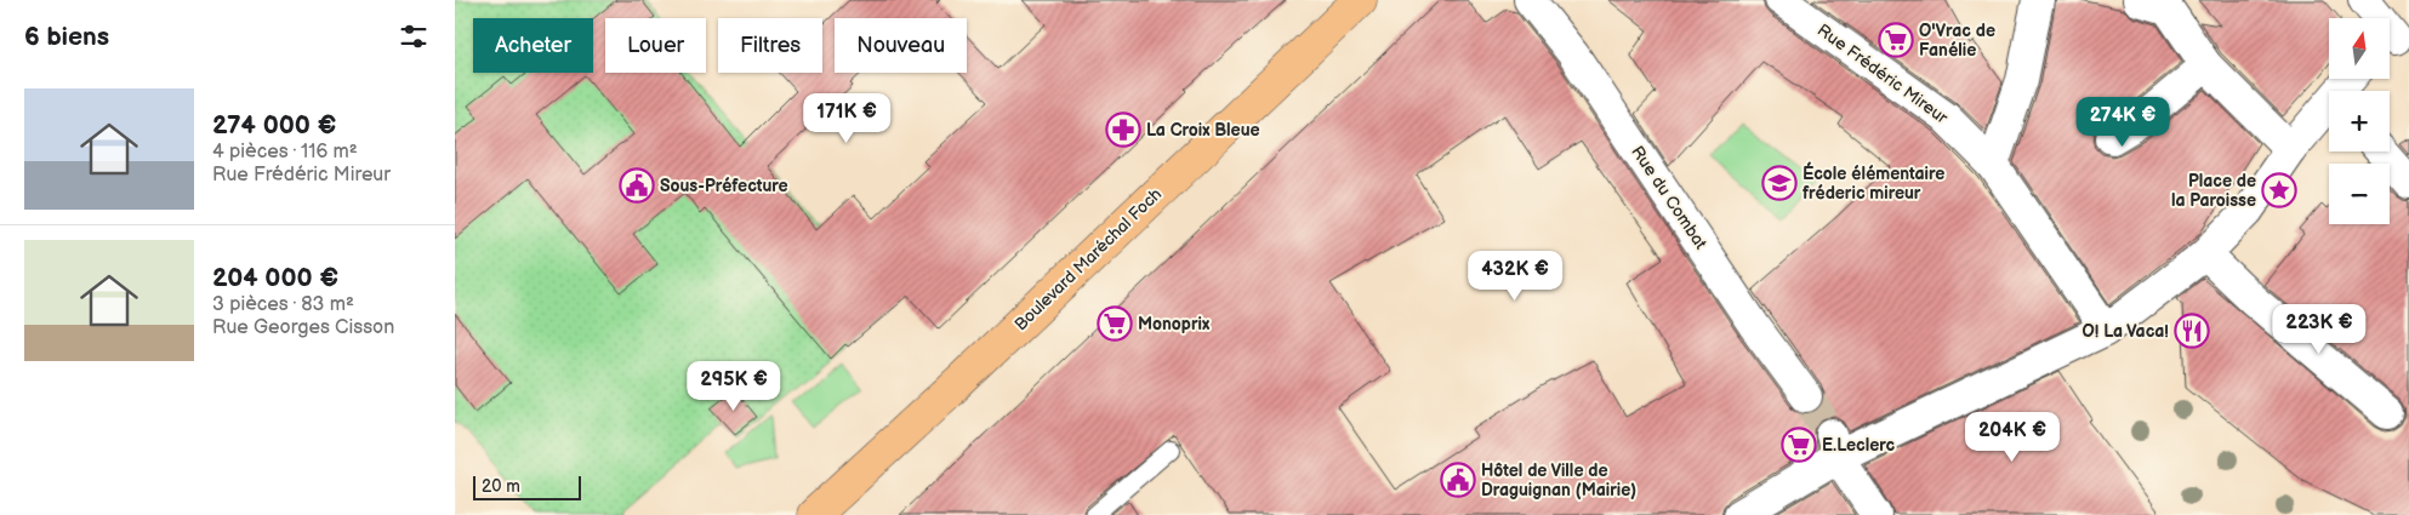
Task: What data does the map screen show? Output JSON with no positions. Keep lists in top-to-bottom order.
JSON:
{
  "streets": {
    "main road": ["Boulevard Maréchal Foch"],
    "street": ["Rue Frédéric Mireur", "Rue du Combat"]
  },
  "places": {
    "supermarket": ["O'Vrac de Fanélie", "Monoprix", "E.Leclerc"],
    "pharmacy": ["La Croix Bleue"],
    "school or university": ["École élémentaire fréderic mireur"],
    "public building": ["Sous-Préfecture", "Hôtel de Ville de Draguignan (Mairie)"],
    "place": ["Place de la Paroisse"],
    "restaurant": ["O! La Vaca!"]
  },
  "scale_bar": "20 m",
  "north": "top",
  "page": {
    "heading": "6 biens",
    "map_buttons": ["+", "−"],
    "chip": [
      "Acheter",
      "Louer",
      "Filtres",
      "Nouveau"
    ],
    "list": [
      {
        "name": "274 000 €",
        "note": "4 pièces · 116 m² · Rue Frédéric Mireur"
      },
      {
        "name": "204 000 €",
        "note": "3 pièces · 83 m² · Rue Georges Cisson"
      }
    ],
    "price": [
      "171K €",
      "274K €",
      "432K €",
      "223K €",
      "295K €",
      "204K €"
    ],
    "scale": "20 m"
  }
}
